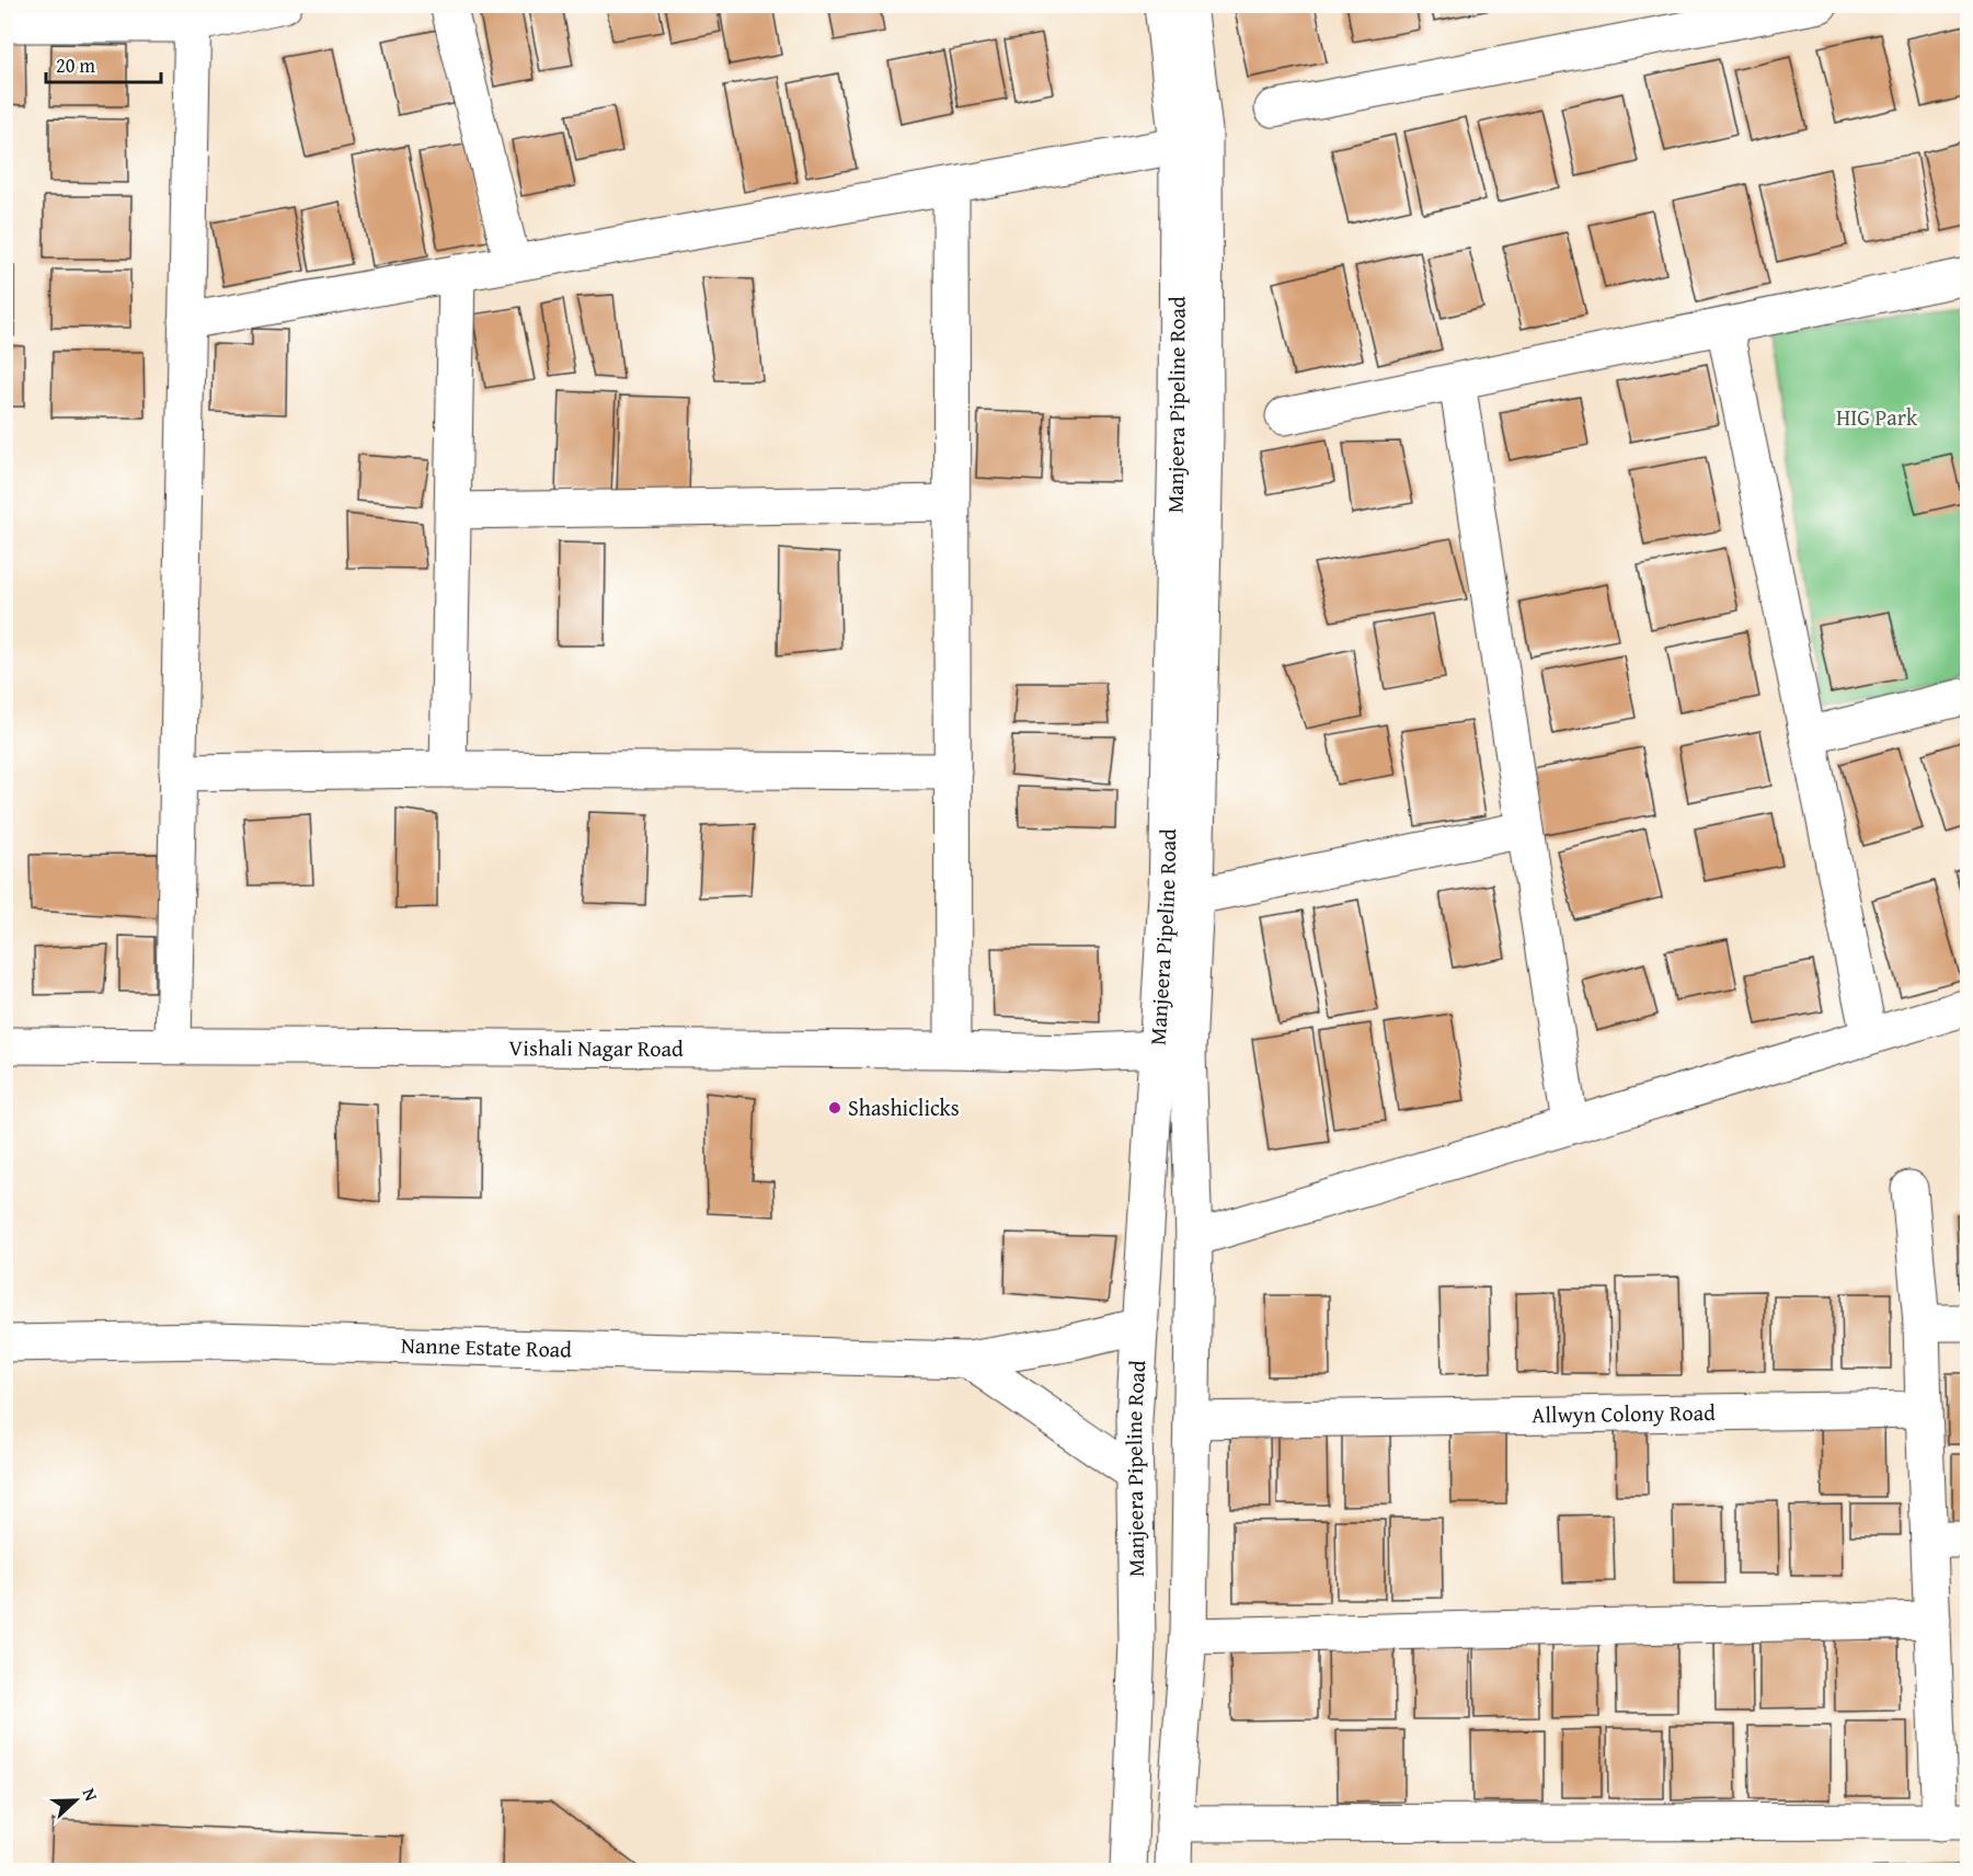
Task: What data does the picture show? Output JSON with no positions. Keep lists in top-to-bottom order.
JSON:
{
  "streets": {
    "street": [
      "Manjeera Pipeline Road",
      "Vishali Nagar Road",
      "Nanne Estate Road",
      "Allwyn Colony Road"
    ]
  },
  "crossings": [
    ["Manjeera Pipeline Road", "Vishali Nagar Road"],
    ["Manjeera Pipeline Road", "Nanne Estate Road"],
    ["Manjeera Pipeline Road", "Allwyn Colony Road"]
  ],
  "parks": ["HIG Park"],
  "places": ["Shashiclicks"],
  "scale_bar": "20 m",
  "north": "right"
}
